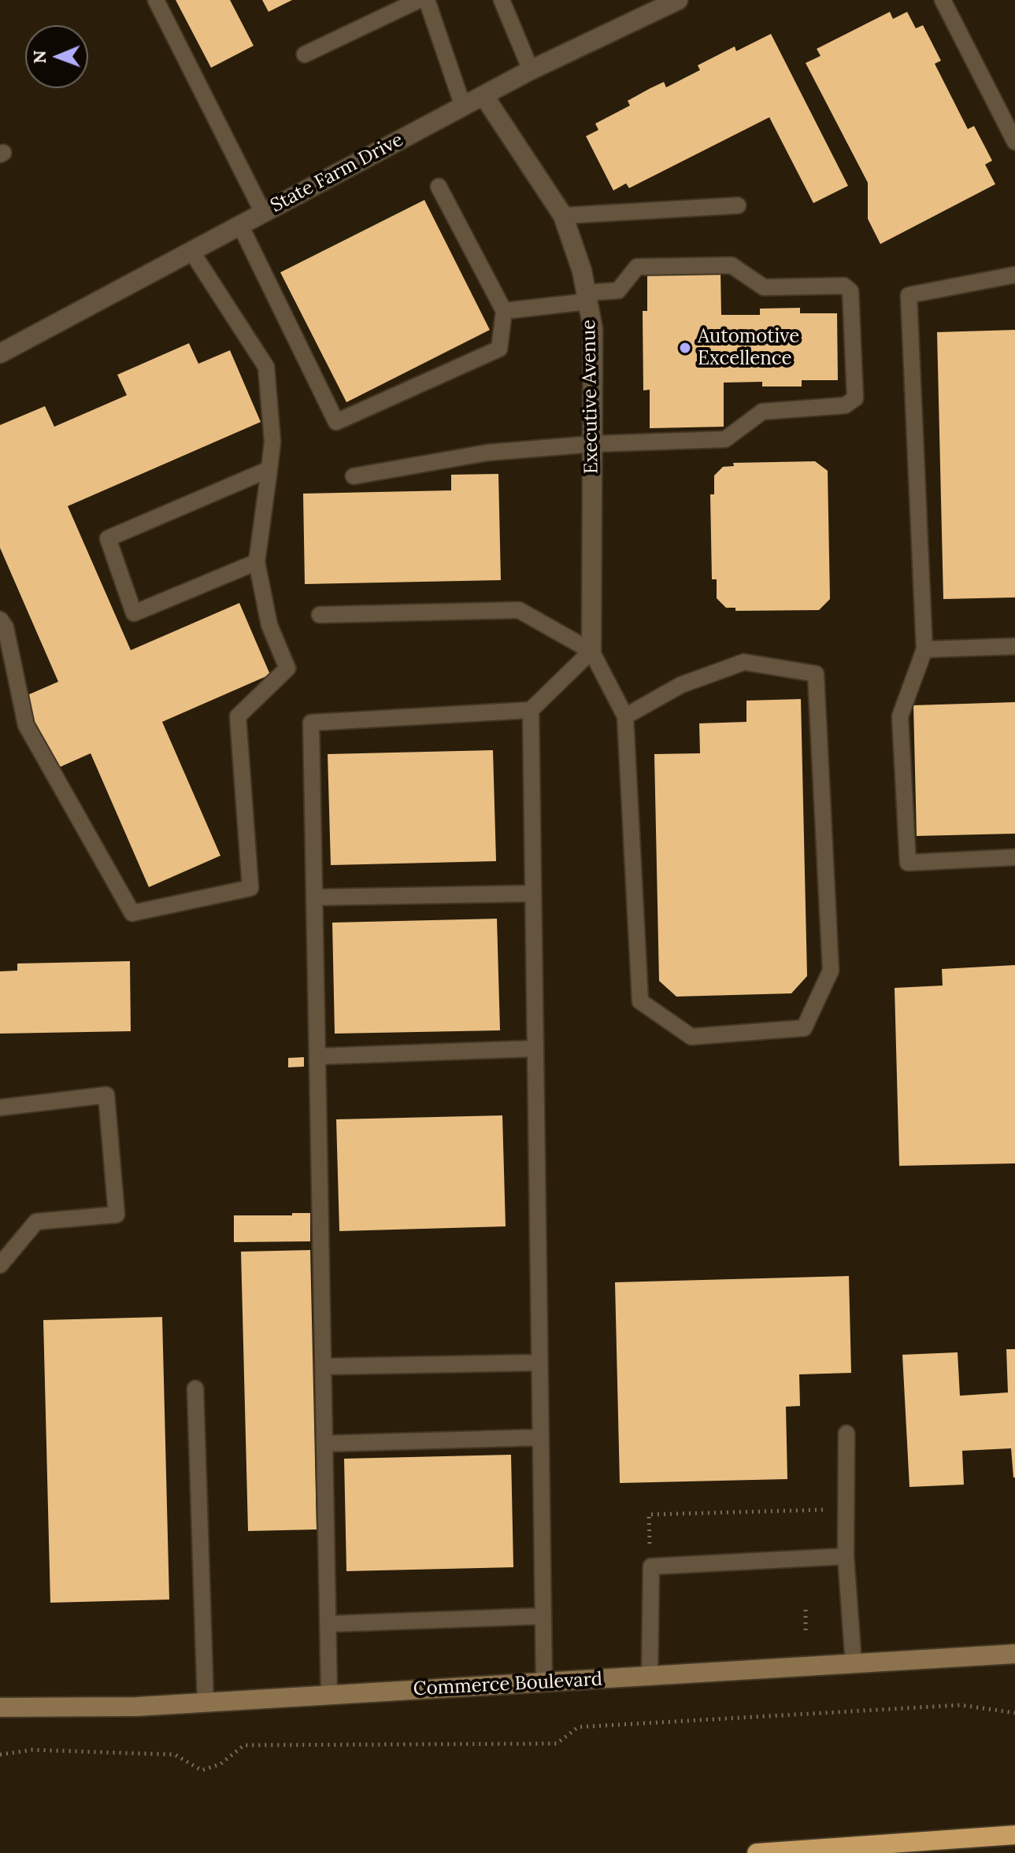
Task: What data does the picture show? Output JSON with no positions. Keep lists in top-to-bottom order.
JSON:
{
  "streets": {
    "street": ["State Farm Drive", "Executive Avenue", "Commerce Boulevard"]
  },
  "crossings": [
    ["State Farm Drive", "Executive Avenue"]
  ],
  "places": ["Automotive Excellence"],
  "north": "left"
}
